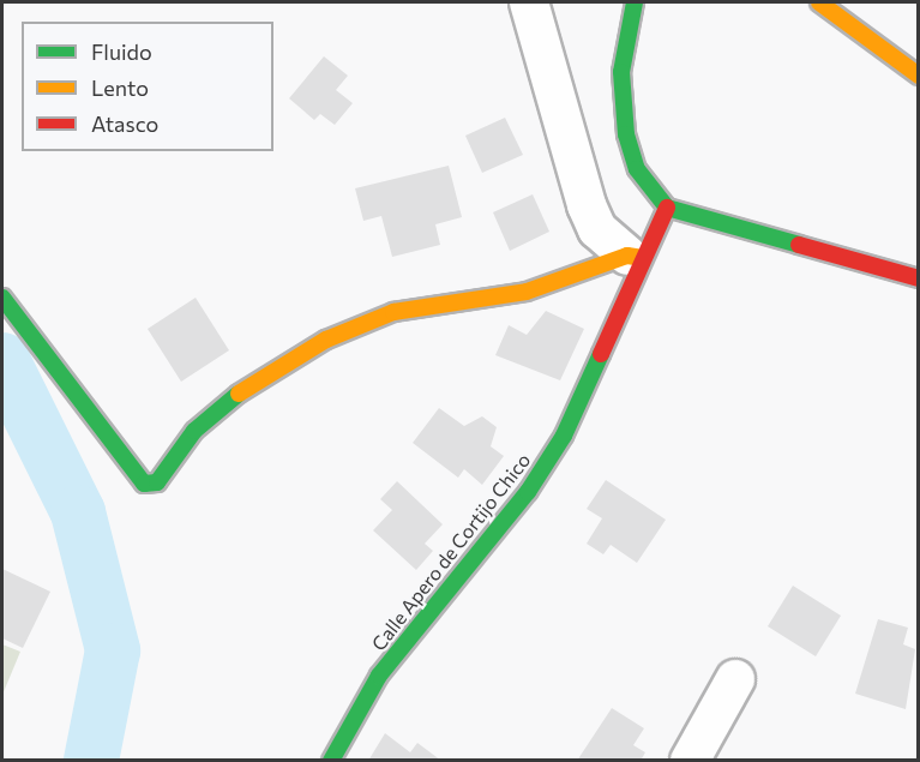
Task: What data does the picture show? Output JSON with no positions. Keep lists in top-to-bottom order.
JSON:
{
  "streets": {
    "main road": ["Calle Apero de Cortijo Chico"]
  },
  "legend": ["Fluido", "Lento", "Atasco"]
}
